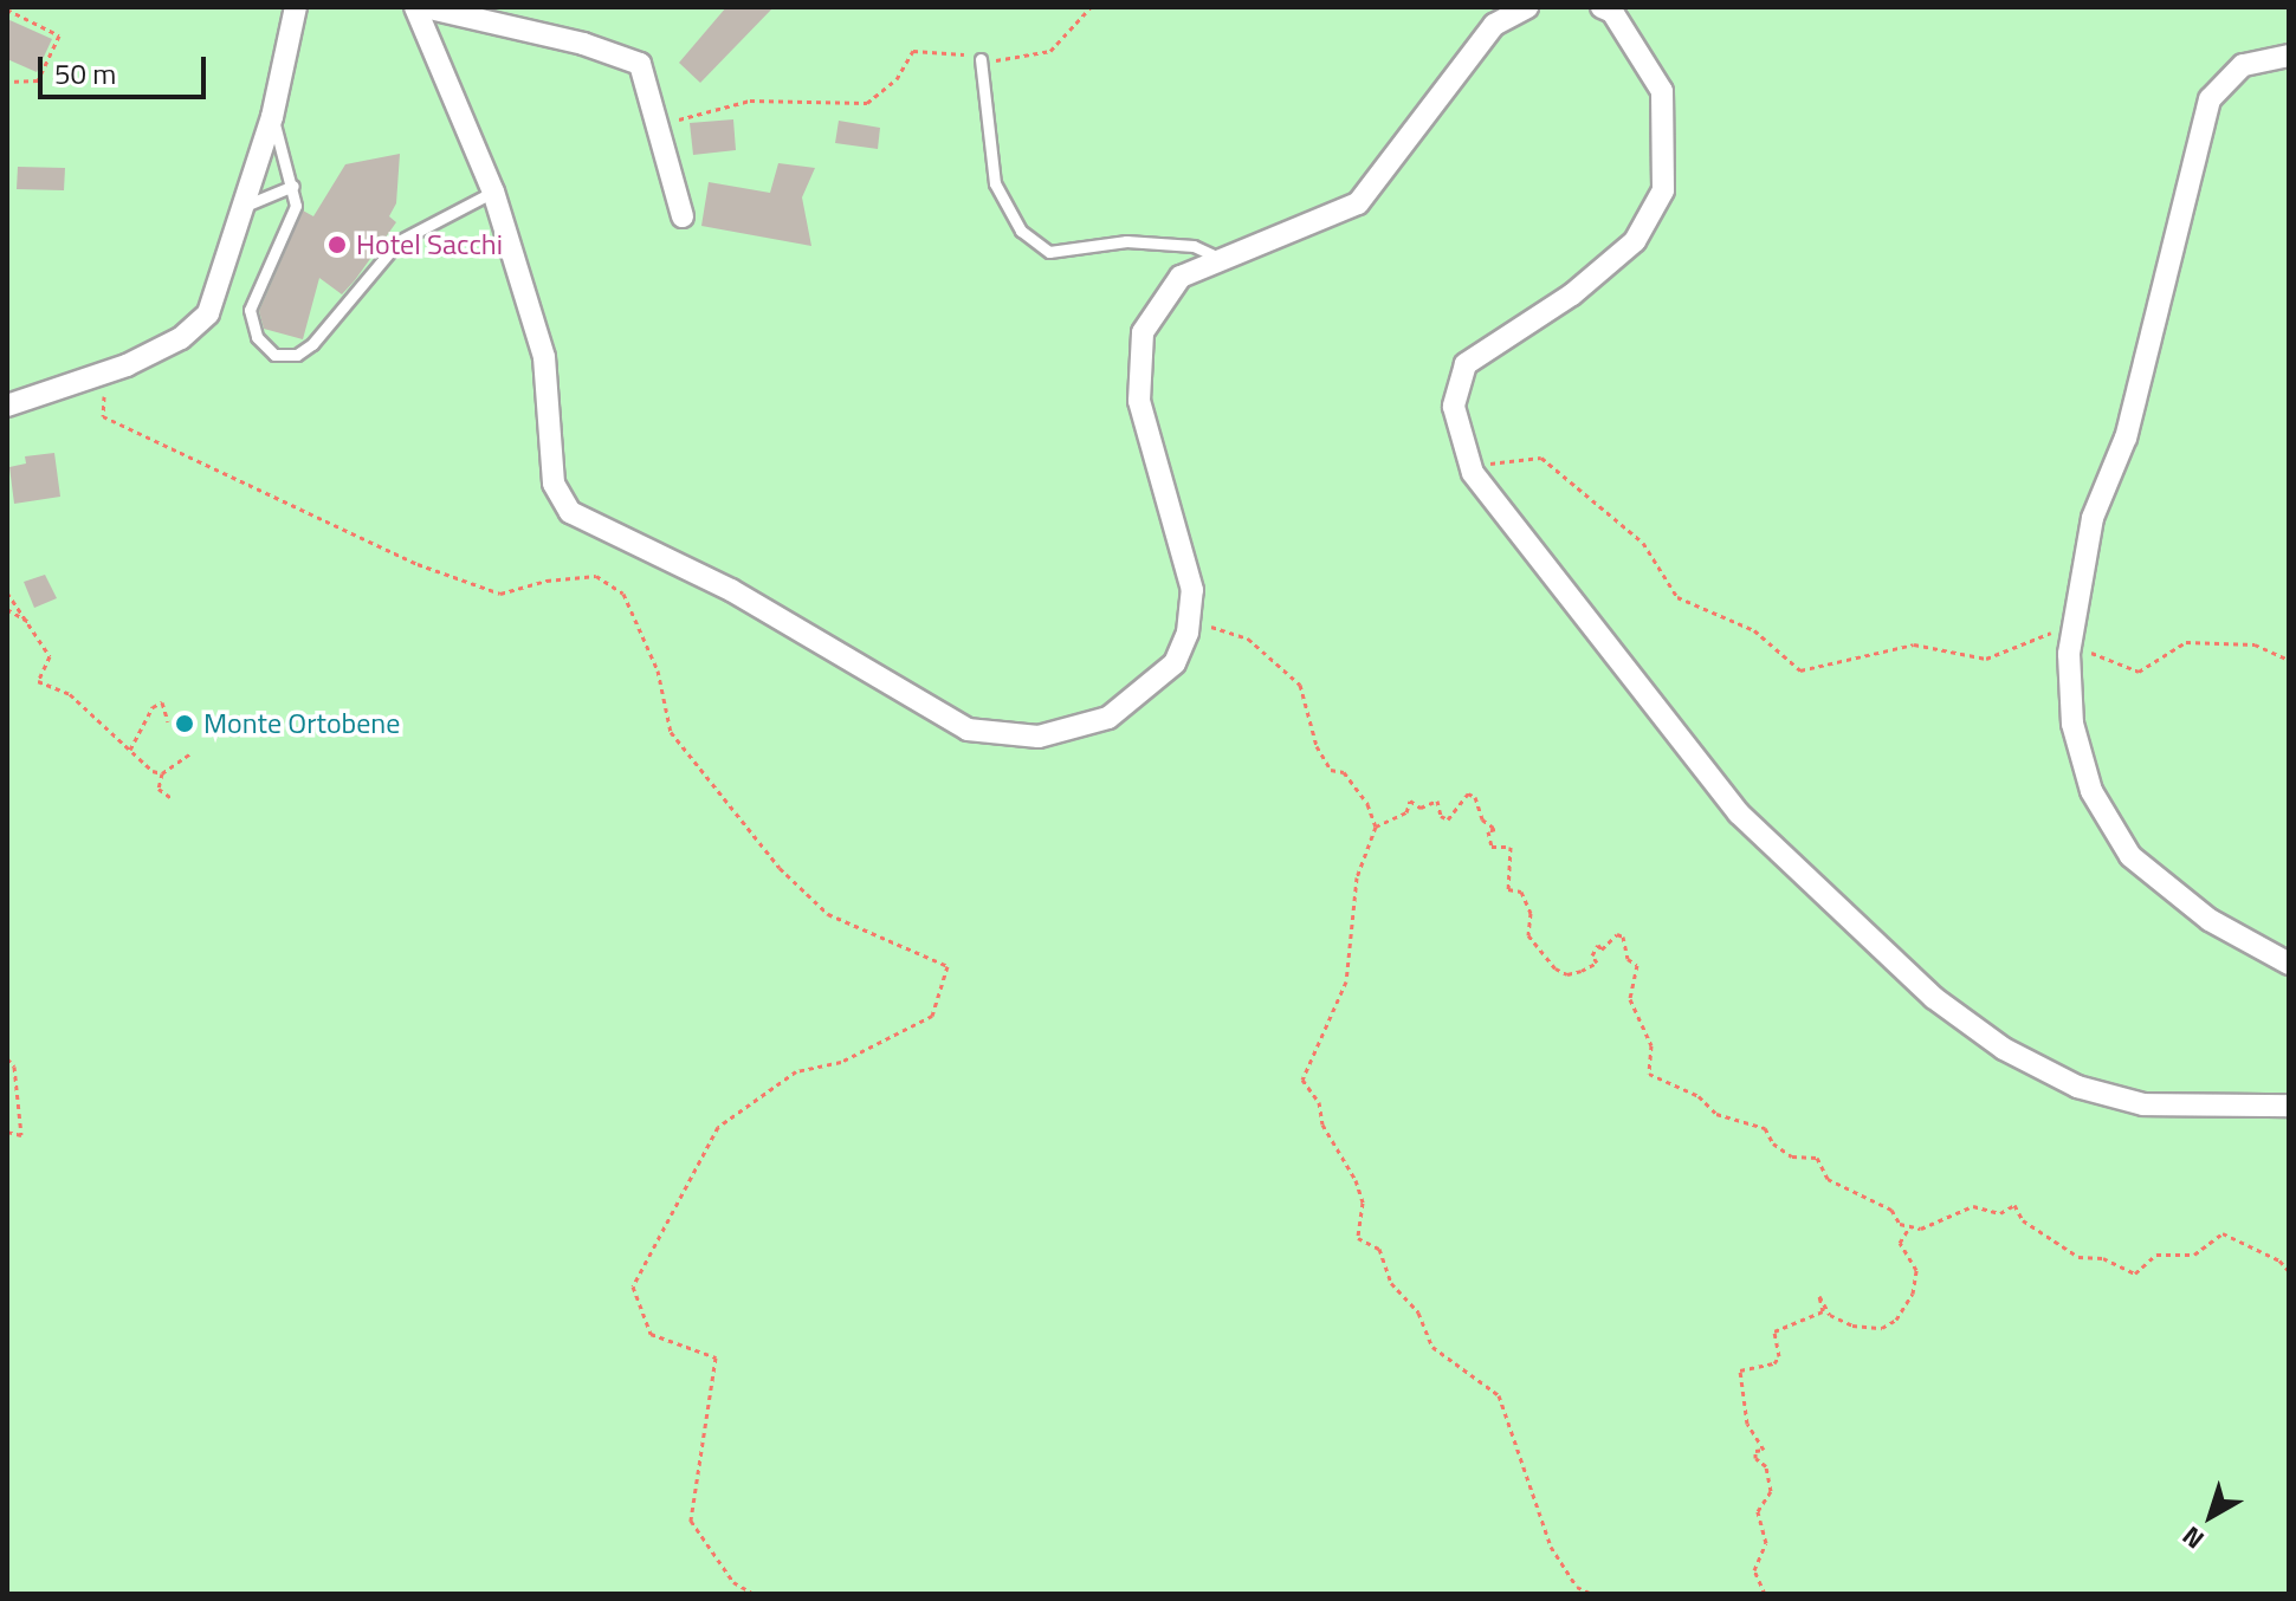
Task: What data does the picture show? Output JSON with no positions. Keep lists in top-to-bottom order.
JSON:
{
  "places": ["Hotel Sacchi", "Monte Ortobene"],
  "scale_bar": "50 m",
  "north": "bottom left"
}
